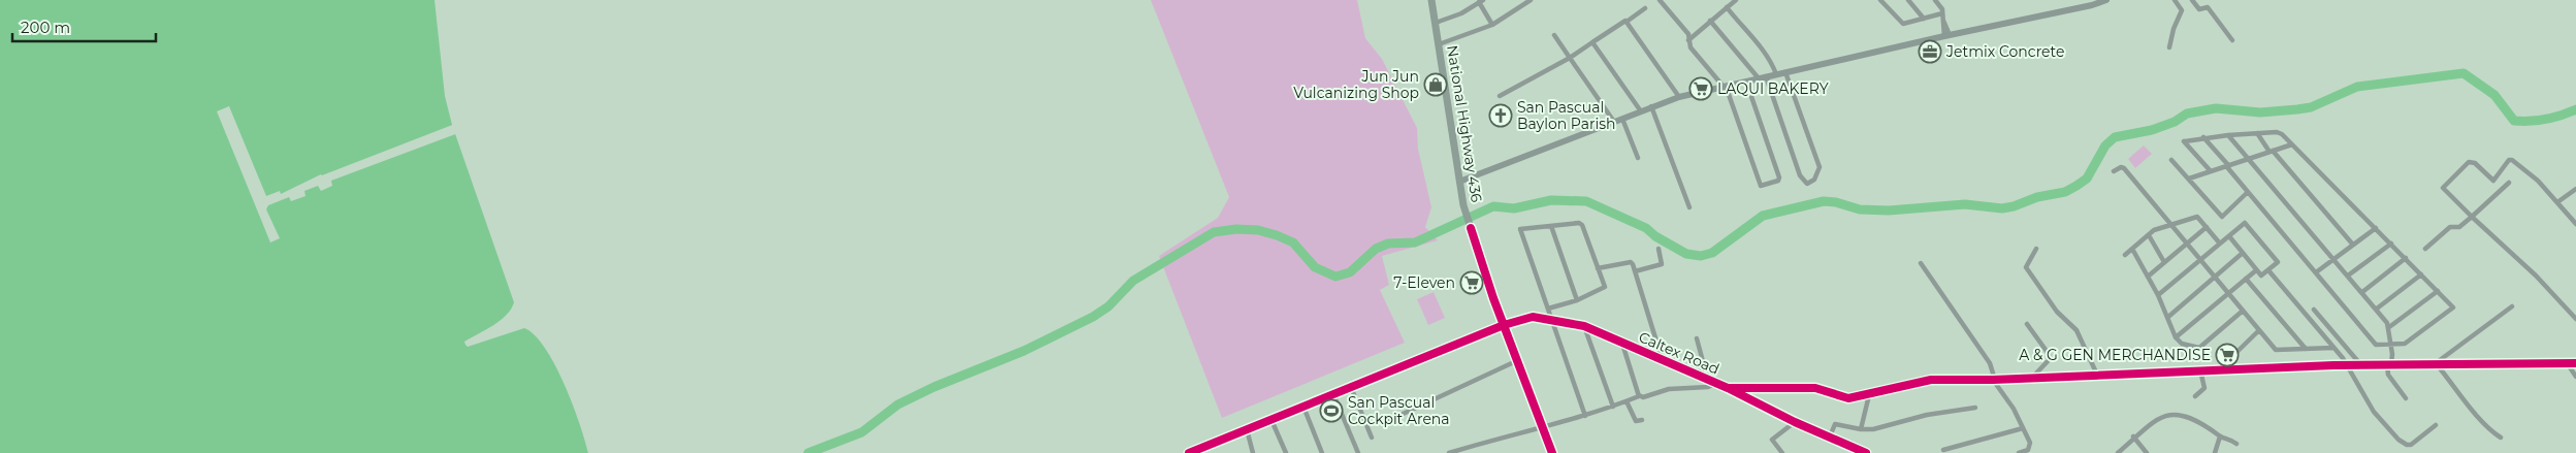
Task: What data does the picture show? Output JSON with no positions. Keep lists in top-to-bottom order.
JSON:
{
  "streets": {
    "main road": ["National Highway 436"],
    "street": ["Caltex Road"]
  },
  "crossings": [
    ["National Highway 436", "Caltex Road"]
  ],
  "places": {
    "office": ["Jetmix Concrete"],
    "shop": ["Jun Jun Vulcanizing Shop"],
    "supermarket": ["LAQUI BAKERY", "7-Eleven", "A & G GEN MERCHANDISE"],
    "church": ["San Pascual Baylon Parish"],
    "sports": ["San Pascual Cockpit Arena"]
  },
  "scale_bar": "200 m"
}
